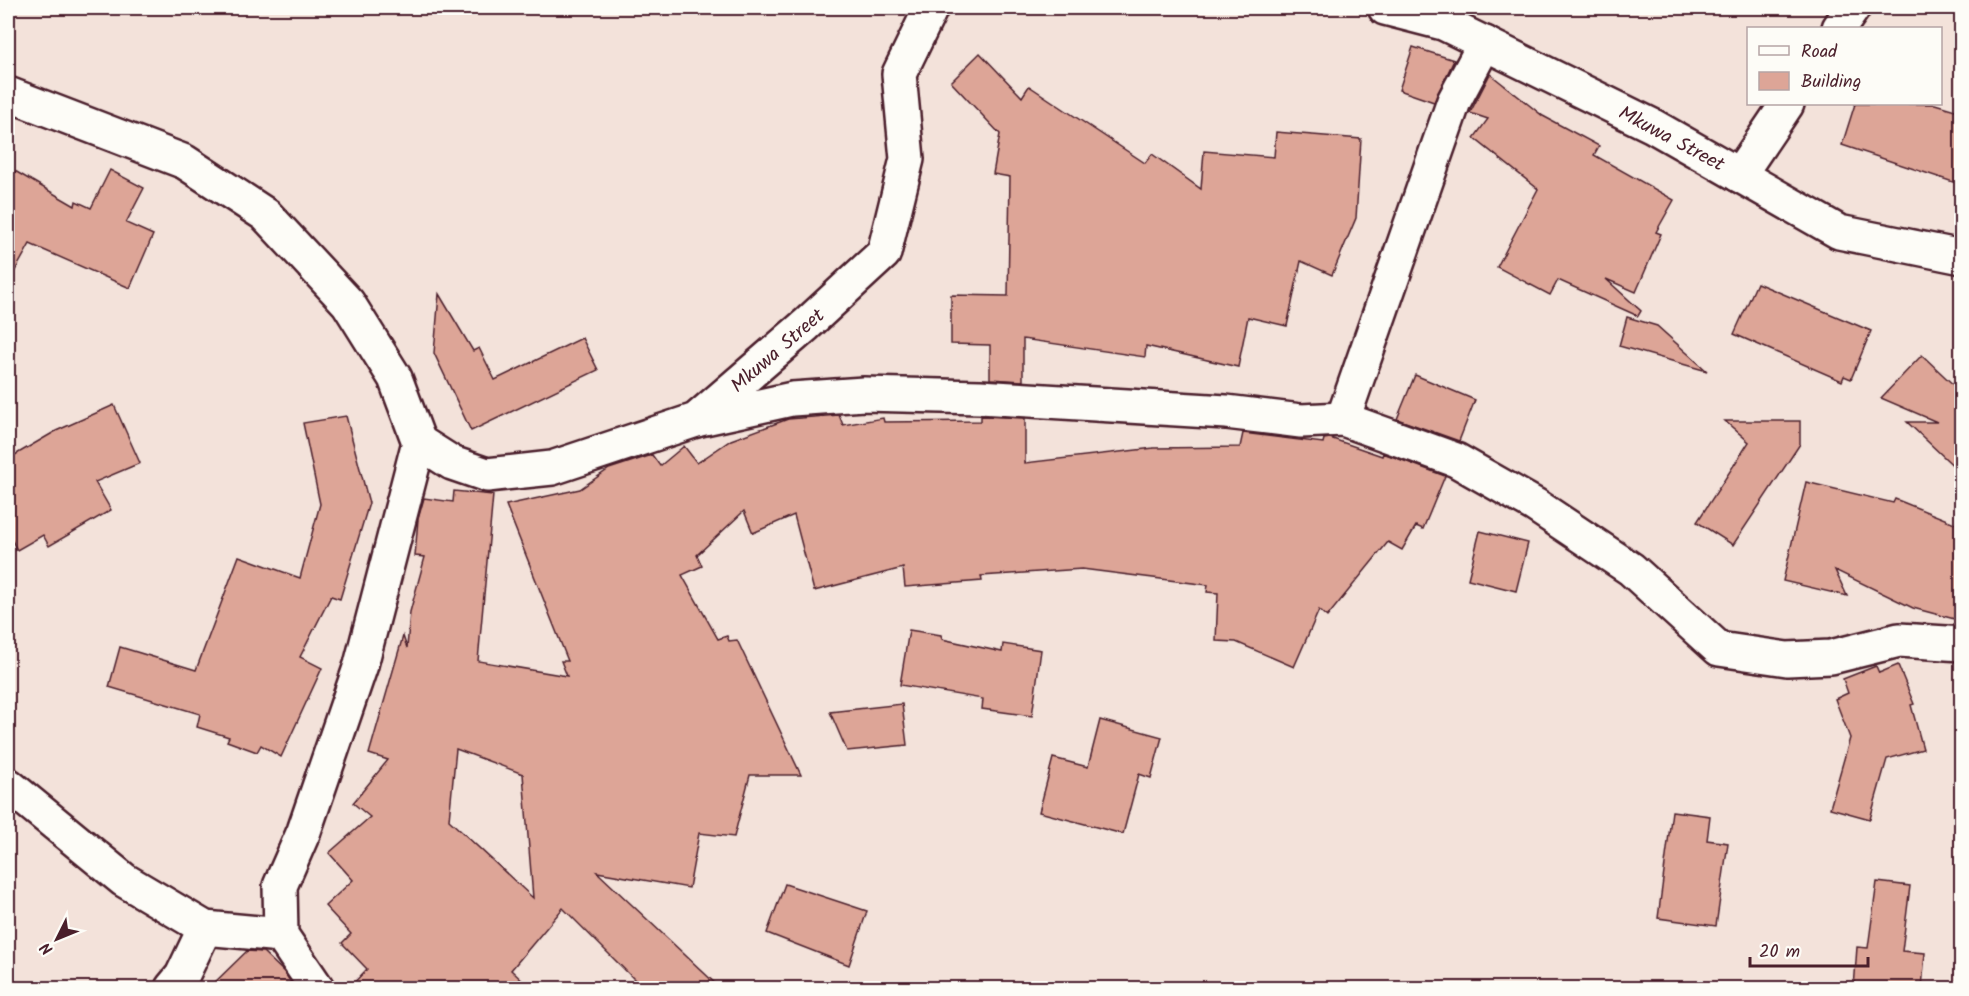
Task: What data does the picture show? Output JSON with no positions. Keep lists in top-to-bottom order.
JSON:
{
  "streets": {
    "street": ["Mkuwa Street"]
  },
  "legend": ["Road", "Building"],
  "scale_bar": "20 m",
  "north": "bottom left"
}
